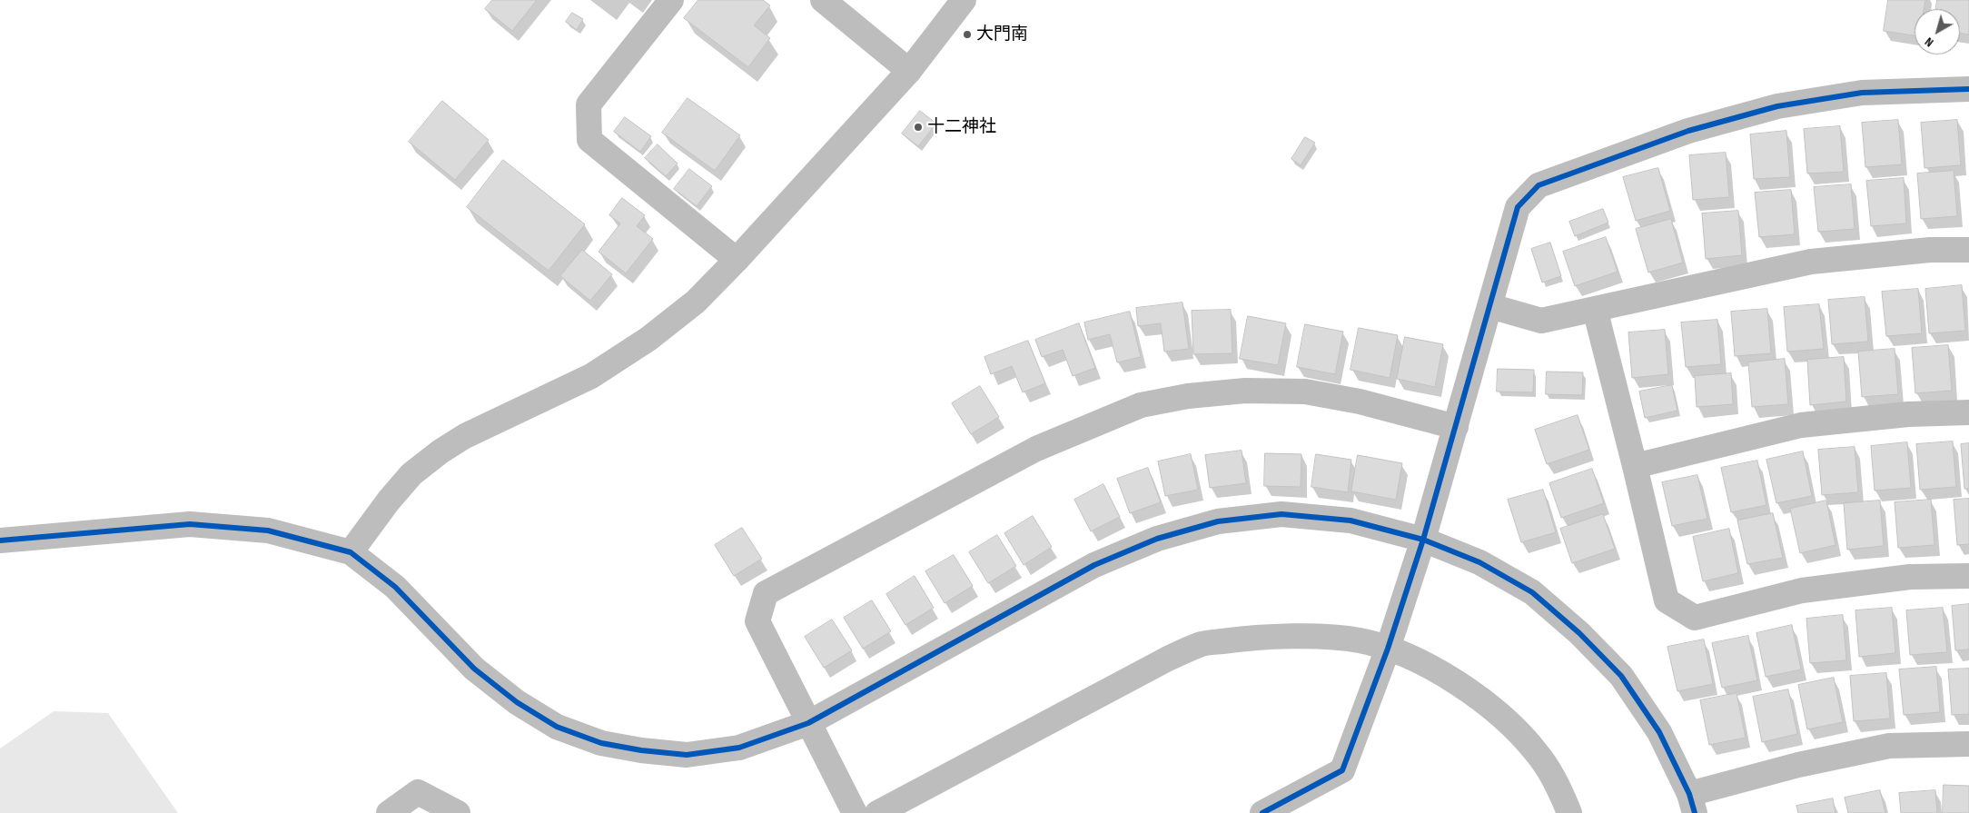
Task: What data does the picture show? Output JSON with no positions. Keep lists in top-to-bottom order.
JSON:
{
  "places": ["大門南", "十二神社"],
  "north": "bottom left"
}
